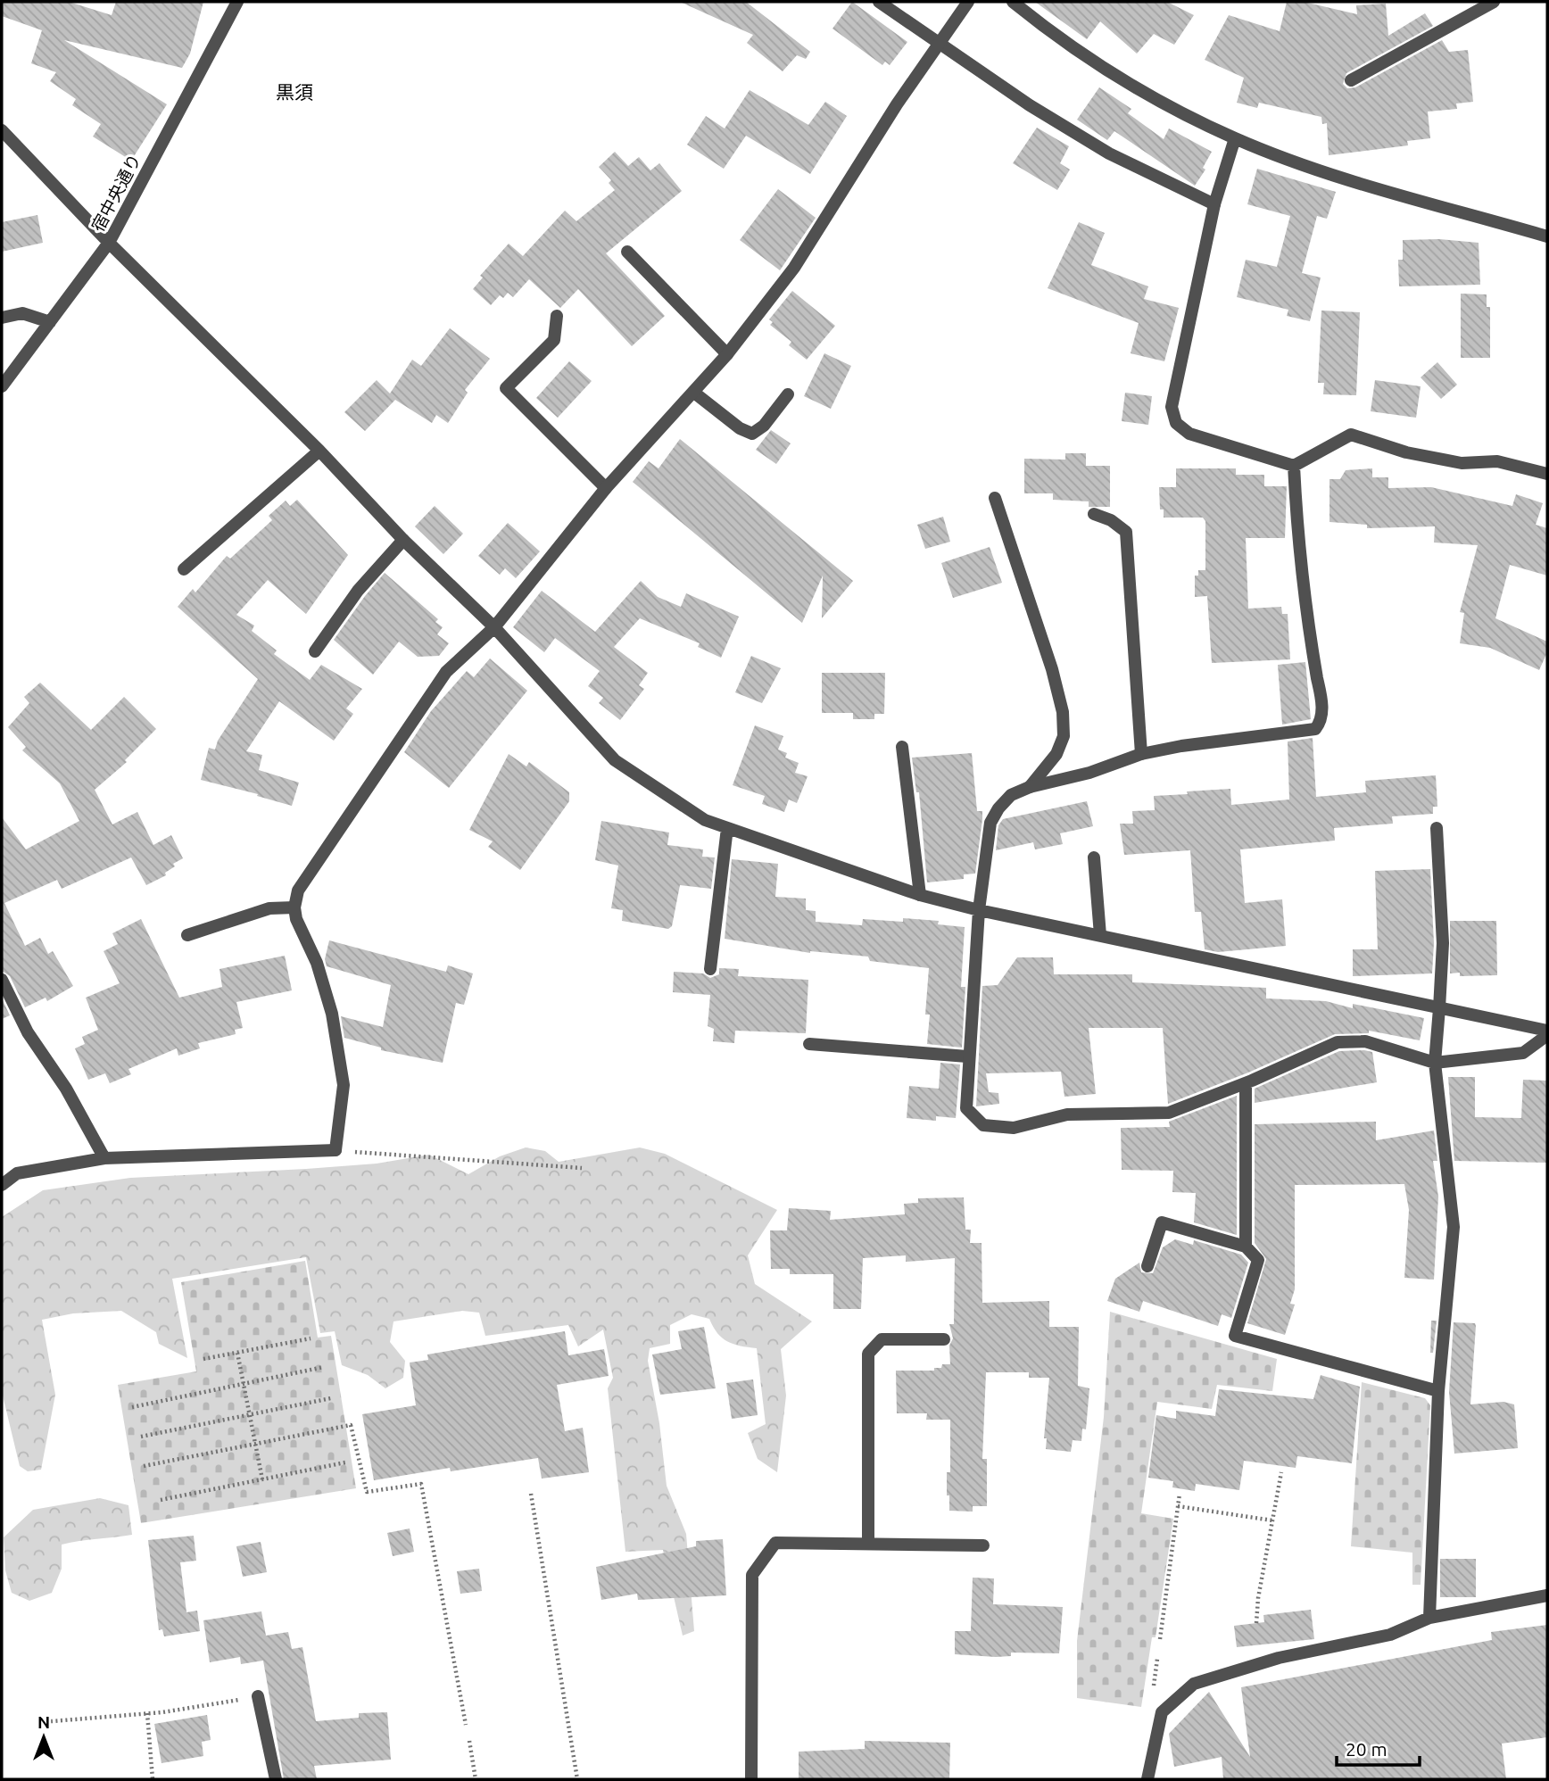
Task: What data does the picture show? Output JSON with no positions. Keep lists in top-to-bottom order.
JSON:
{
  "streets": {
    "street": ["宿中央通り"]
  },
  "districts": ["黒須"],
  "scale_bar": "20 m",
  "north": "top"
}
